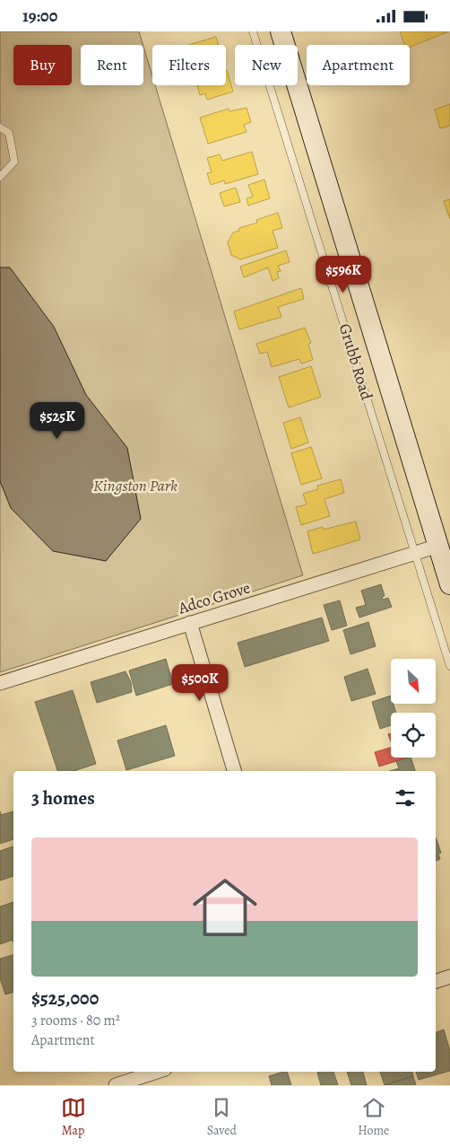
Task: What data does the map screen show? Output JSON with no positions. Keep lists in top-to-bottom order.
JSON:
{
  "streets": {
    "main road": ["Grubb Road"],
    "street": ["Adco Grove"]
  },
  "crossings": [
    ["Grubb Road", "Adco Grove"]
  ],
  "parks": ["Kingston Park"],
  "north": "bottom right",
  "page": {
    "status": "19:00",
    "chip": [
      "Buy",
      "Rent",
      "Filters",
      "New",
      "Apartment"
    ],
    "price": ["$596K", "$525K", "$500K"],
    "heading": "3 homes",
    "list": [
      {
        "name": "$525,000",
        "note": "3 rooms · 80 m² · Apartment"
      }
    ],
    "tabs": ["Map", "Saved", "Home"]
  }
}
